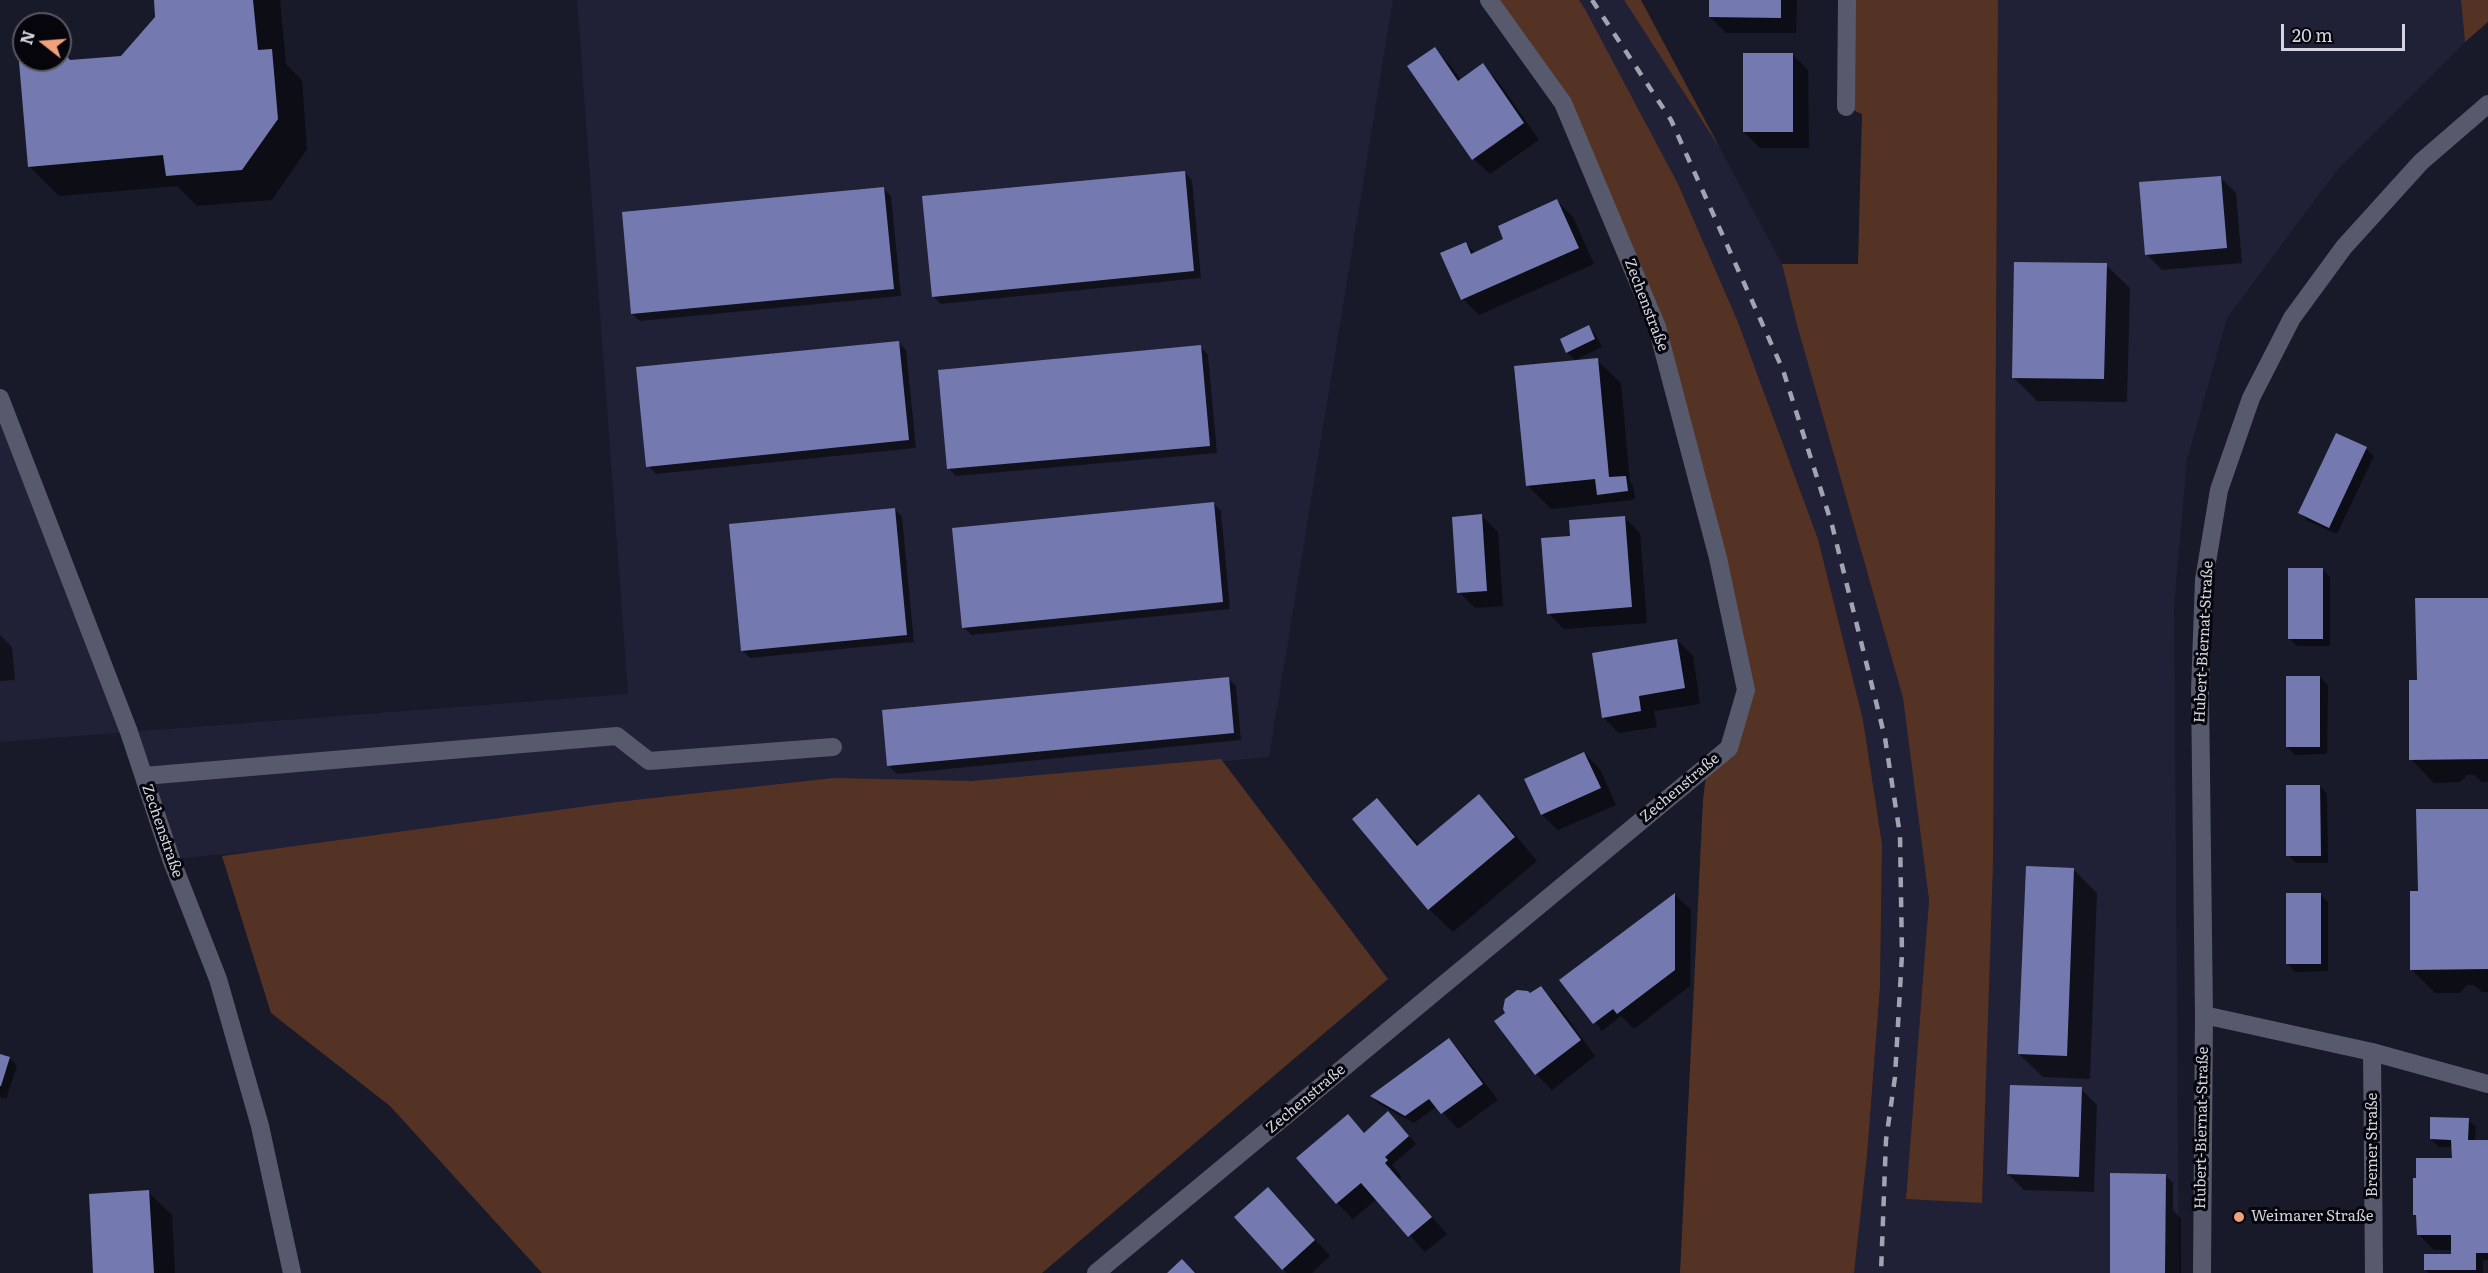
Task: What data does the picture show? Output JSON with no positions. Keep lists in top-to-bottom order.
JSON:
{
  "streets": {
    "street": ["Zechenstraße", "Hubert-Biernat-Straße", "Bremer Straße"]
  },
  "places": ["Weimarer Straße"],
  "scale_bar": "20 m",
  "north": "left"
}
